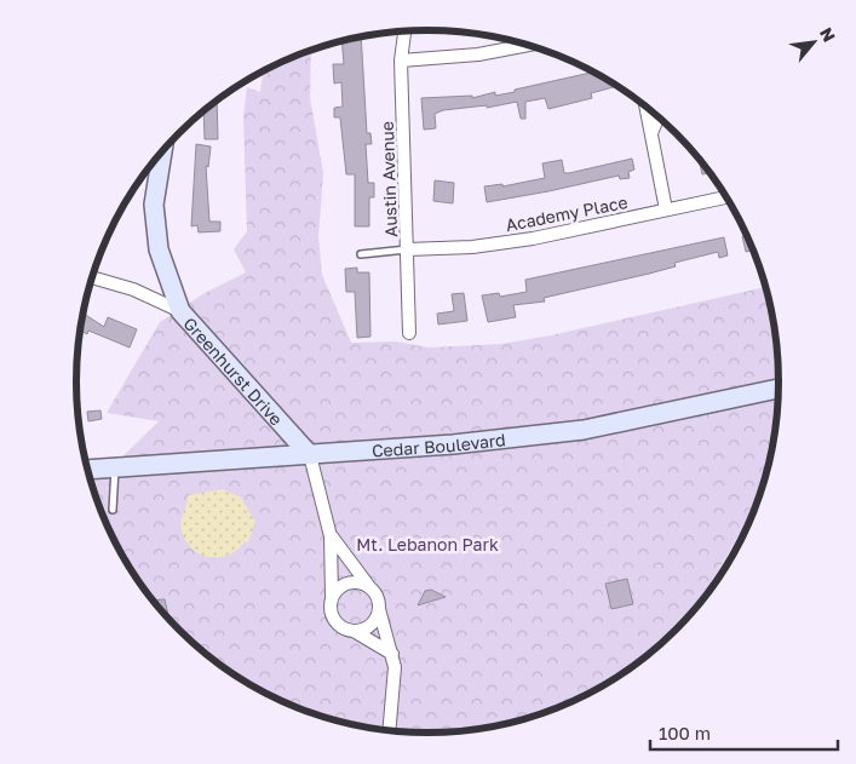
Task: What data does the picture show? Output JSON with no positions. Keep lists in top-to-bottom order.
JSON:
{
  "streets": {
    "street": [
      "Austin Avenue",
      "Academy Place",
      "Greenhurst Drive",
      "Cedar Boulevard"
    ]
  },
  "crossings": [
    ["Austin Avenue", "Academy Place"],
    ["Greenhurst Drive", "Cedar Boulevard"]
  ],
  "parks": ["Mt. Lebanon Park"],
  "scale_bar": "100 m",
  "north": "top right"
}
